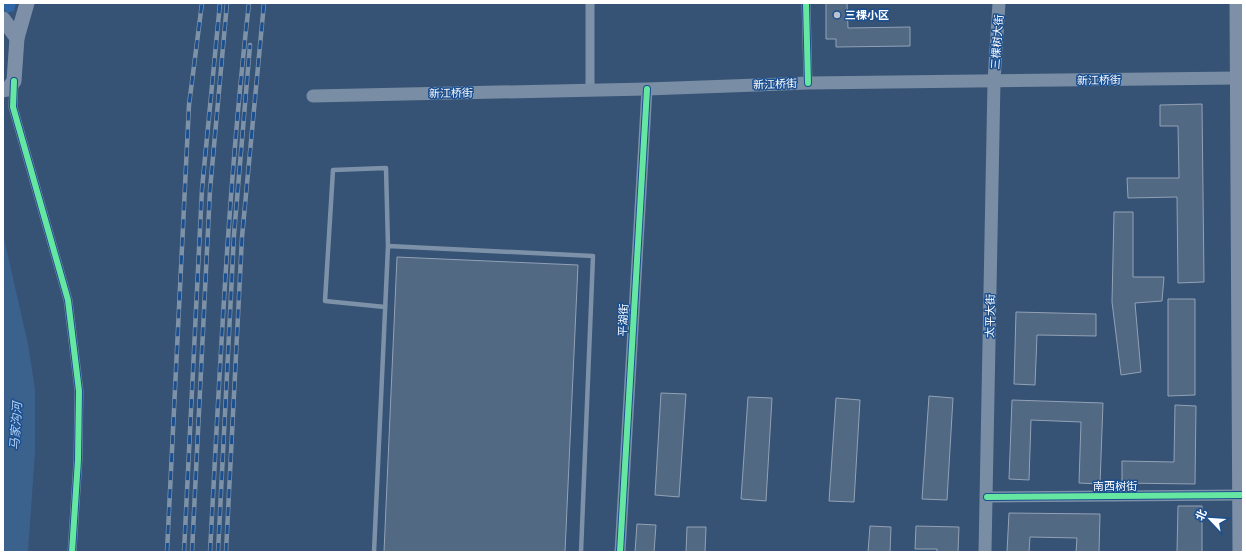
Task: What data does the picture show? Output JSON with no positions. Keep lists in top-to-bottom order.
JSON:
{
  "streets": {
    "main road": ["三棵树大街", "新江桥街", "太平大街"],
    "street": ["平湖街", "南西树街"]
  },
  "crossings": [
    ["三棵树大街", "新江桥街"],
    ["三棵树大街", "太平大街"],
    ["新江桥街", "太平大街"],
    ["新江桥街", "平湖街"],
    ["太平大街", "南西树街"]
  ],
  "water": ["马家沟河"],
  "places": ["三棵小区"],
  "north": "top left"
}
